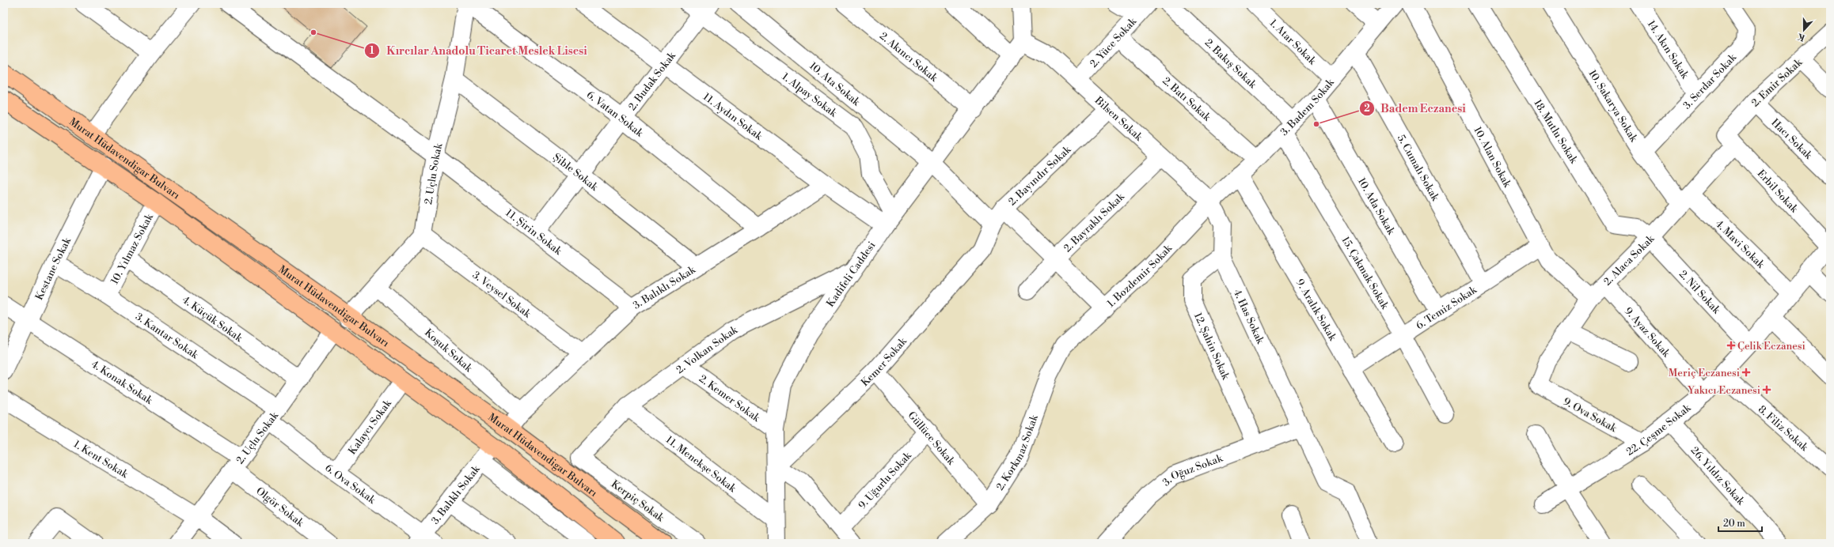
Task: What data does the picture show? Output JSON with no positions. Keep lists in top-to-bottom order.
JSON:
{
  "streets": {
    "main road": ["Murat Hüdavendigar Bulvarı"],
    "street": [
      "1. Atar Sokak",
      "2. Yüce Sokak",
      "14. Akın Sokak",
      "2. Akıncı Sokak",
      "2. Bakış Sokak",
      "2. Budak Sokak",
      "3. Serdar Sokak",
      "2. Emir Sokak",
      "10. Ata Sokak",
      "1. Alpay Sokak",
      "2. Batı Sokak",
      "10. Sakarya Sokak",
      "3. Badem Sokak",
      "6. Vatan Sokak",
      "11. Aydın Sokak",
      "Bilsen Sokak",
      "18. Mutlu Sokak",
      "Hacı Sokak",
      "10. Alan Sokak",
      "5. Cumalı Sokak",
      "Şible Sokak",
      "2. Uçlu Sokak",
      "2. Bayındır Sokak",
      "Erbil Sokak",
      "10. Ada Sokak",
      "2. Bayraklı Sokak",
      "11. Şirin Sokak",
      "4. Mavi Sokak",
      "10. Yılmaz Sokak",
      "2. Alaca Sokak",
      "Kestane Sokak",
      "15. Çakmak Sokak",
      "Kadifeli Caddesi",
      "1. Bozdemir Sokak",
      "3. Balıklı Sokak",
      "2. Nil Sokak",
      "3. Veysel Sokak",
      "6. Temiz Sokak",
      "9. Aralık Sokak",
      "4. Has Sokak",
      "4. Küçük Sokak",
      "9. Ayaz Sokak",
      "3. Kantar Sokak",
      "12. Şahin Sokak",
      "Koşuk Sokak",
      "2. Volkan Sokak",
      "Kemer Sokak",
      "4. Konak Sokak",
      "2. Kemer Sokak",
      "9. Ova Sokak",
      "Kalaycı Sokak",
      "8. Filiz Sokak",
      "22. Çeşme Sokak",
      "Güllüce Sokak",
      "2. Korkmaz Sokak",
      "1. Kent Sokak",
      "11. Menekşe Sokak",
      "3. Oğuz Sokak",
      "26. Yıldız Sokak",
      "9. Uğurlu Sokak",
      "6. Ova Sokak",
      "Kerpiç Sokak",
      "Olgör Sokak"
    ]
  },
  "crossings": [
    ["1. Atar Sokak", "3. Badem Sokak"],
    ["2. Yüce Sokak", "2. Batı Sokak"],
    ["2. Yüce Sokak", "Bilsen Sokak"],
    ["14. Akın Sokak", "3. Serdar Sokak"],
    ["2. Akıncı Sokak", "Kadifeli Caddesi"],
    ["2. Bakış Sokak", "3. Badem Sokak"],
    ["2. Bakış Sokak", "15. Çakmak Sokak"],
    ["2. Budak Sokak", "1. Alpay Sokak"],
    ["2. Budak Sokak", "6. Vatan Sokak"],
    ["2. Budak Sokak", "11. Aydın Sokak"],
    ["2. Budak Sokak", "Şible Sokak"],
    ["2. Budak Sokak", "11. Şirin Sokak"],
    ["3. Serdar Sokak", "10. Sakarya Sokak"],
    ["2. Emir Sokak", "Hacı Sokak"],
    ["2. Emir Sokak", "Erbil Sokak"],
    ["2. Emir Sokak", "2. Alaca Sokak"],
    ["10. Ata Sokak", "Kadifeli Caddesi"],
    ["10. Ata Sokak", "Kemer Sokak"],
    ["1. Alpay Sokak", "11. Aydın Sokak"],
    ["1. Alpay Sokak", "Kadifeli Caddesi"],
    ["2. Batı Sokak", "3. Badem Sokak"],
    ["10. Sakarya Sokak", "4. Mavi Sokak"],
    ["10. Sakarya Sokak", "2. Alaca Sokak"],
    ["3. Badem Sokak", "Bilsen Sokak"],
    ["3. Badem Sokak", "5. Cumalı Sokak"],
    ["3. Badem Sokak", "10. Ada Sokak"],
    ["3. Badem Sokak", "15. Çakmak Sokak"],
    ["3. Badem Sokak", "1. Bozdemir Sokak"],
    ["3. Badem Sokak", "9. Aralık Sokak"],
    ["3. Badem Sokak", "4. Has Sokak"],
    ["6. Vatan Sokak", "2. Uçlu Sokak"],
    ["6. Vatan Sokak", "3. Balıklı Sokak"],
    ["11. Aydın Sokak", "Kadifeli Caddesi"],
    ["11. Aydın Sokak", "3. Balıklı Sokak"],
    ["Bilsen Sokak", "2. Bayındır Sokak"],
    ["Bilsen Sokak", "2. Bayraklı Sokak"],
    ["Bilsen Sokak", "Kadifeli Caddesi"],
    ["Bilsen Sokak", "1. Bozdemir Sokak"],
    ["Bilsen Sokak", "4. Has Sokak"],
    ["18. Mutlu Sokak", "2. Alaca Sokak"],
    ["18. Mutlu Sokak", "2. Nil Sokak"],
    ["10. Alan Sokak", "2. Alaca Sokak"],
    ["10. Alan Sokak", "6. Temiz Sokak"],
    ["Murat Hüdavendigar Bulvarı", "2. Uçlu Sokak"],
    ["Murat Hüdavendigar Bulvarı", "10. Yılmaz Sokak"],
    ["Murat Hüdavendigar Bulvarı", "Kestane Sokak"],
    ["Murat Hüdavendigar Bulvarı", "3. Balıklı Sokak"],
    ["Murat Hüdavendigar Bulvarı", "Kalaycı Sokak"],
    ["5. Cumalı Sokak", "6. Temiz Sokak"],
    ["Şible Sokak", "2. Uçlu Sokak"],
    ["Şible Sokak", "3. Balıklı Sokak"],
    ["2. Uçlu Sokak", "11. Şirin Sokak"],
    ["2. Uçlu Sokak", "3. Veysel Sokak"],
    ["2. Uçlu Sokak", "4. Küçük Sokak"],
    ["2. Uçlu Sokak", "3. Kantar Sokak"],
    ["2. Uçlu Sokak", "4. Konak Sokak"],
    ["2. Uçlu Sokak", "1. Kent Sokak"],
    ["2. Uçlu Sokak", "6. Ova Sokak"],
    ["2. Uçlu Sokak", "Olgör Sokak"],
    ["2. Bayındır Sokak", "2. Bayraklı Sokak"],
    ["2. Bayındır Sokak", "1. Bozdemir Sokak"],
    ["2. Bayındır Sokak", "Kemer Sokak"],
    ["Erbil Sokak", "2. Alaca Sokak"],
    ["Erbil Sokak", "22. Çeşme Sokak"],
    ["10. Ada Sokak", "6. Temiz Sokak"],
    ["11. Şirin Sokak", "3. Balıklı Sokak"],
    ["4. Mavi Sokak", "2. Alaca Sokak"],
    ["4. Mavi Sokak", "22. Çeşme Sokak"],
    ["10. Yılmaz Sokak", "4. Küçük Sokak"],
    ["10. Yılmaz Sokak", "3. Kantar Sokak"],
    ["2. Alaca Sokak", "2. Nil Sokak"],
    ["2. Alaca Sokak", "9. Ayaz Sokak"],
    ["2. Alaca Sokak", "9. Ova Sokak"],
    ["Kestane Sokak", "3. Kantar Sokak"],
    ["Kestane Sokak", "4. Konak Sokak"],
    ["15. Çakmak Sokak", "6. Temiz Sokak"],
    ["Kadifeli Caddesi", "2. Volkan Sokak"],
    ["Kadifeli Caddesi", "Kemer Sokak"],
    ["Kadifeli Caddesi", "2. Kemer Sokak"],
    ["Kadifeli Caddesi", "11. Menekşe Sokak"],
    ["1. Bozdemir Sokak", "4. Has Sokak"],
    ["1. Bozdemir Sokak", "2. Korkmaz Sokak"],
    ["3. Balıklı Sokak", "3. Veysel Sokak"],
    ["3. Balıklı Sokak", "Koşuk Sokak"],
    ["3. Balıklı Sokak", "6. Ova Sokak"],
    ["2. Nil Sokak", "22. Çeşme Sokak"],
    ["6. Temiz Sokak", "9. Aralık Sokak"],
    ["4. Has Sokak", "12. Şahin Sokak"],
    ["4. Has Sokak", "3. Oğuz Sokak"],
    ["9. Ayaz Sokak", "22. Çeşme Sokak"],
    ["3. Kantar Sokak", "6. Ova Sokak"],
    ["12. Şahin Sokak", "3. Oğuz Sokak"],
    ["2. Volkan Sokak", "2. Kemer Sokak"],
    ["2. Volkan Sokak", "11. Menekşe Sokak"],
    ["2. Volkan Sokak", "Kerpiç Sokak"],
    ["Kemer Sokak", "Güllüce Sokak"],
    ["4. Konak Sokak", "Olgör Sokak"],
    ["9. Ova Sokak", "22. Çeşme Sokak"],
    ["Kalaycı Sokak", "6. Ova Sokak"],
    ["8. Filiz Sokak", "22. Çeşme Sokak"],
    ["22. Çeşme Sokak", "26. Yıldız Sokak"],
    ["Güllüce Sokak", "2. Korkmaz Sokak"],
    ["Güllüce Sokak", "9. Uğurlu Sokak"]
  ],
  "places": {
    "other": ["Kırcılar Anadolu Ticaret Meslek Lisesi", "Badem Eczanesi"],
    "health": ["Çelik Eczanesi", "Meriç Eczanesi", "Yakıcı Eczanesi"]
  },
  "scale_bar": "20 m",
  "north": "bottom"
}
